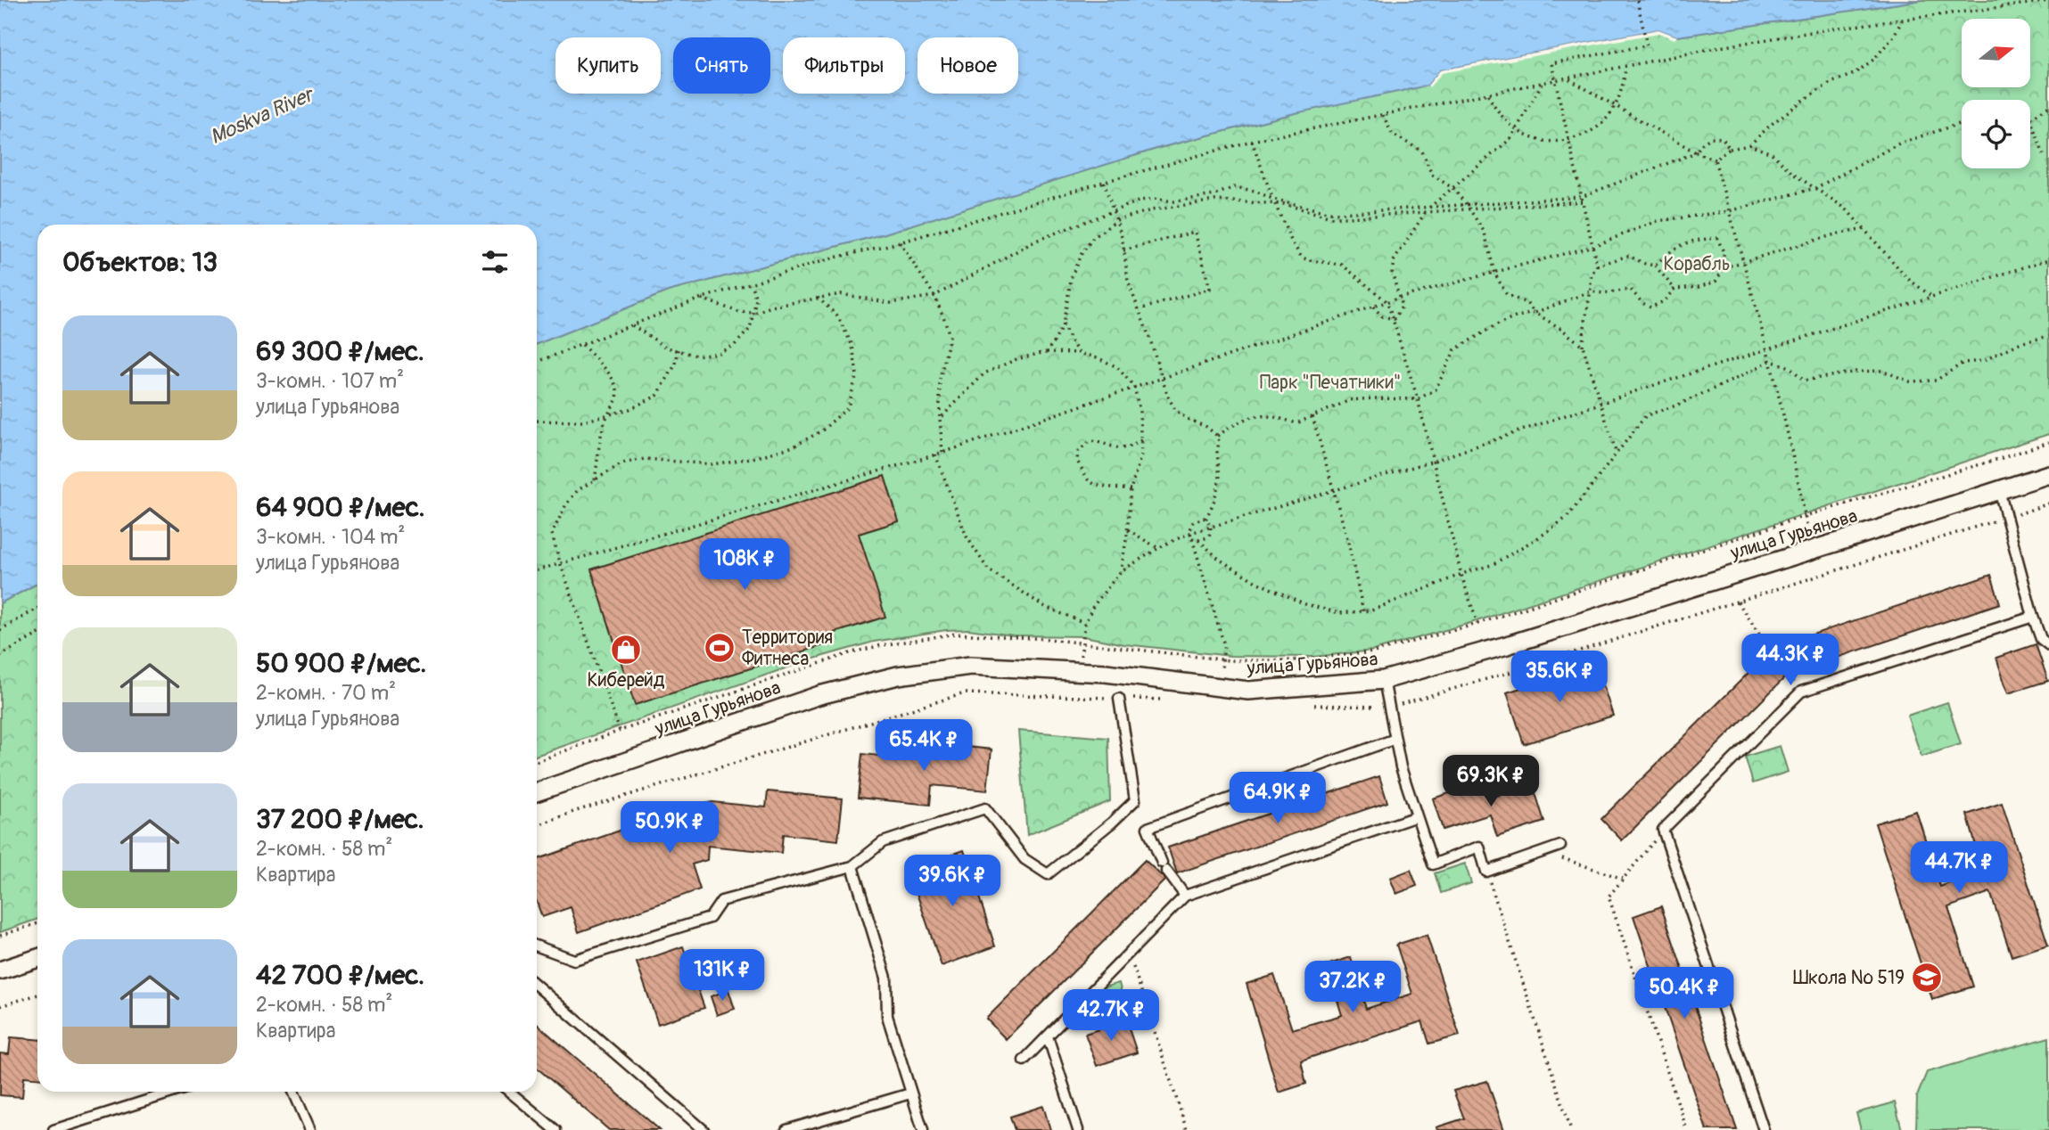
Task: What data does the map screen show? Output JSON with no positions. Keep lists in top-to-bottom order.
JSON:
{
  "streets": {
    "street": ["улица Гурьянова"]
  },
  "water": ["Moskva River"],
  "parks": ["Корабль", "Парк \"Печатники\""],
  "places": {
    "sports": ["Территория Фитнеса"],
    "shop": ["Киберейд"],
    "school or university": ["Школа № 519"]
  },
  "north": "right",
  "page": {
    "chip": [
      "Купить",
      "Снять",
      "Фильтры",
      "Новое"
    ],
    "heading": "Объектов: 13",
    "list": [
      {
        "name": "69 300 ₽/мес.",
        "note": "3-комн. · 107 m² · улица Гурьянова"
      },
      {
        "name": "64 900 ₽/мес.",
        "note": "3-комн. · 104 m² · улица Гурьянова"
      },
      {
        "name": "50 900 ₽/мес.",
        "note": "2-комн. · 70 m² · улица Гурьянова"
      },
      {
        "name": "37 200 ₽/мес.",
        "note": "2-комн. · 58 m² · Квартира"
      },
      {
        "name": "42 700 ₽/мес.",
        "note": "2-комн. · 58 m² · Квартира"
      }
    ],
    "price": [
      "108K ₽",
      "44.3K ₽",
      "35.6K ₽",
      "65.4K ₽",
      "69.3K ₽",
      "64.9K ₽",
      "50.9K ₽",
      "44.7K ₽",
      "39.6K ₽",
      "131K ₽",
      "37.2K ₽",
      "50.4K ₽",
      "42.7K ₽"
    ]
  }
}
